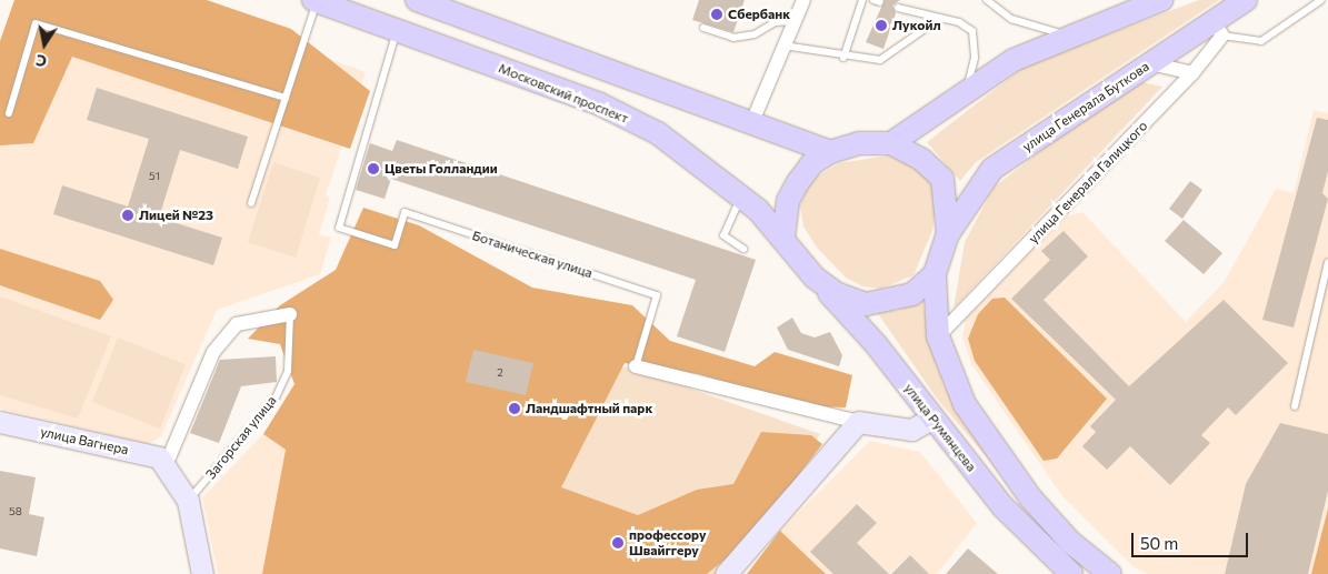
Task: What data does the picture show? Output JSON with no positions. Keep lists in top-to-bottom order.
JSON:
{
  "streets": {
    "main road": ["Московский проспект", "улица Генерала Буткова", "улица Румянцева"],
    "street": [
      "улица Генерала Галицкого",
      "Ботаническая улица",
      "Загорская улица",
      "улица Вагнера"
    ]
  },
  "crossings": [
    ["Московский проспект", "улица Генерала Буткова"],
    ["Московский проспект", "Ботаническая улица"],
    ["Московский проспект", "улица Румянцева"],
    ["улица Генерала Буткова", "улица Генерала Галицкого"],
    ["улица Генерала Буткова", "улица Румянцева"],
    ["Загорская улица", "улица Вагнера"]
  ],
  "places": [
    "Сбербанк",
    "Лукойл",
    "Цветы Голландии",
    "Лицей №23",
    "Ландшафтный парк",
    "профессору Швайггеру"
  ],
  "house_numbers": ["51", "2", "58"],
  "scale_bar": "50 m",
  "north": "bottom"
}
